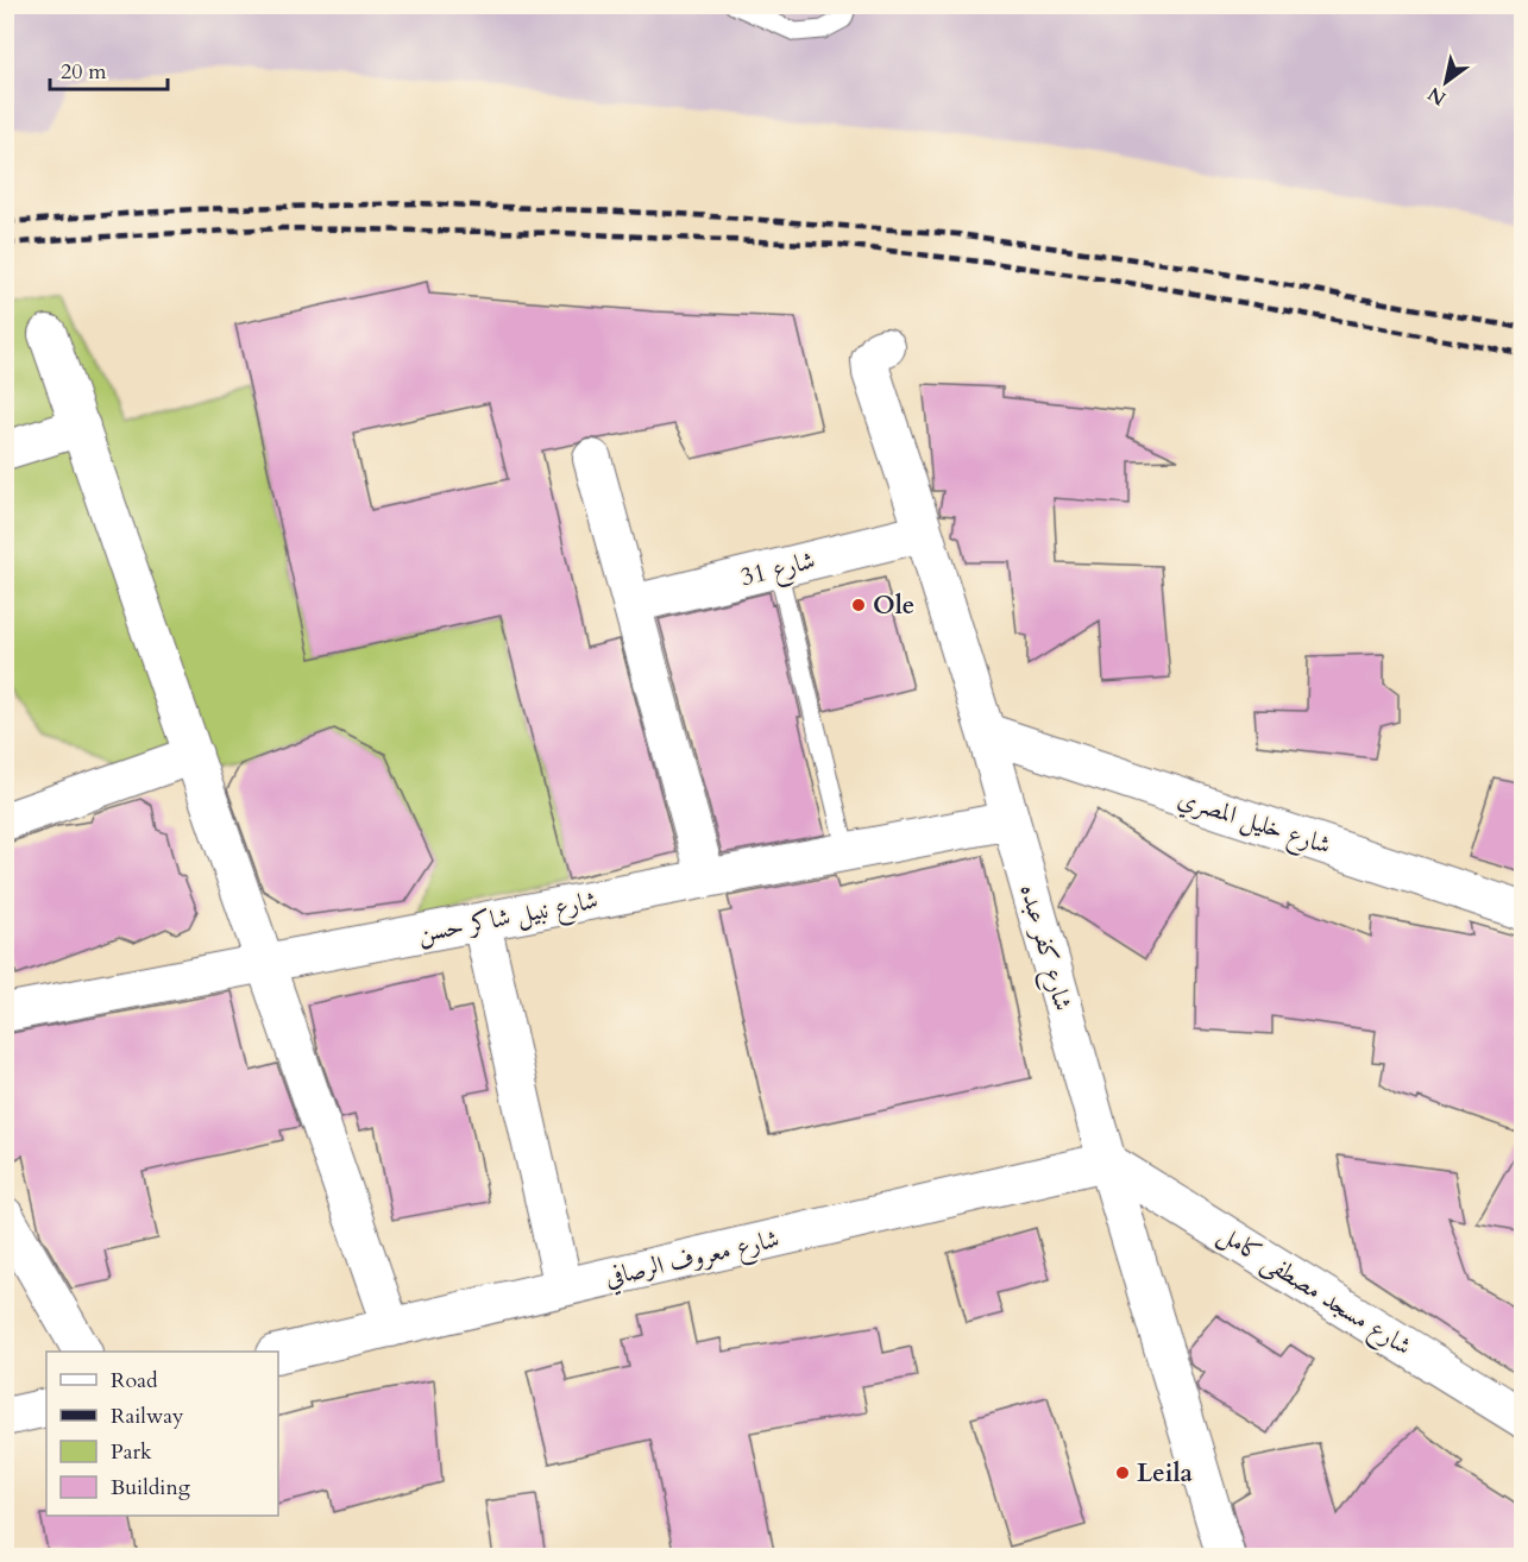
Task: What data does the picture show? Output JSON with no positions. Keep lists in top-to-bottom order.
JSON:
{
  "streets": {
    "street": [
      "شارع 31",
      "شارع خليل المصري",
      "شارع نبيل شاكر حسن",
      "شارع كفر عبده",
      "شارع معروف الرصافي",
      "شارع مسجد مصطفى كامل"
    ]
  },
  "crossings": [
    ["شارع 31", "شارع كفر عبده"],
    ["شارع خليل المصري", "شارع كفر عبده"],
    ["شارع نبيل شاكر حسن", "شارع كفر عبده"],
    ["شارع كفر عبده", "شارع معروف الرصافي"],
    ["شارع كفر عبده", "شارع مسجد مصطفى كامل"],
    ["شارع معروف الرصافي", "شارع مسجد مصطفى كامل"]
  ],
  "places": ["Ole", "Leila"],
  "legend": [
    "Road",
    "Railway",
    "Park",
    "Building"
  ],
  "scale_bar": "20 m",
  "north": "bottom left"
}
